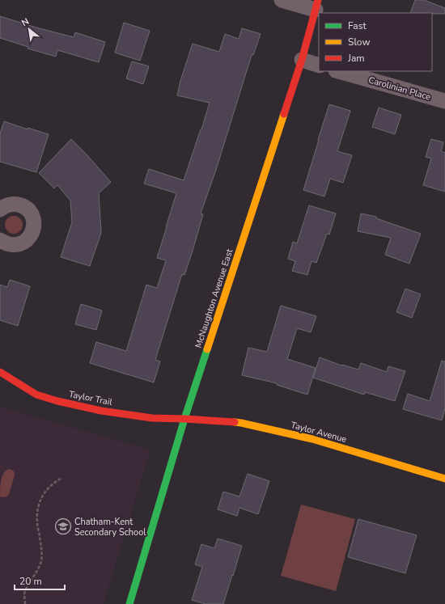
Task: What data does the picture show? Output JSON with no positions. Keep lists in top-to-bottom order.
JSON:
{
  "streets": {
    "main road": ["McNaughton Avenue East", "Taylor Trail", "Taylor Avenue"],
    "street": ["Carolinian Place"]
  },
  "crossings": [
    ["McNaughton Avenue East", "Taylor Trail"],
    ["McNaughton Avenue East", "Taylor Avenue"],
    ["Taylor Trail", "Taylor Avenue"]
  ],
  "places": {
    "school or university": ["Chatham-Kent Secondary School"]
  },
  "legend": ["Fast", "Slow", "Jam"],
  "scale_bar": "20 m",
  "north": "top left"
}
